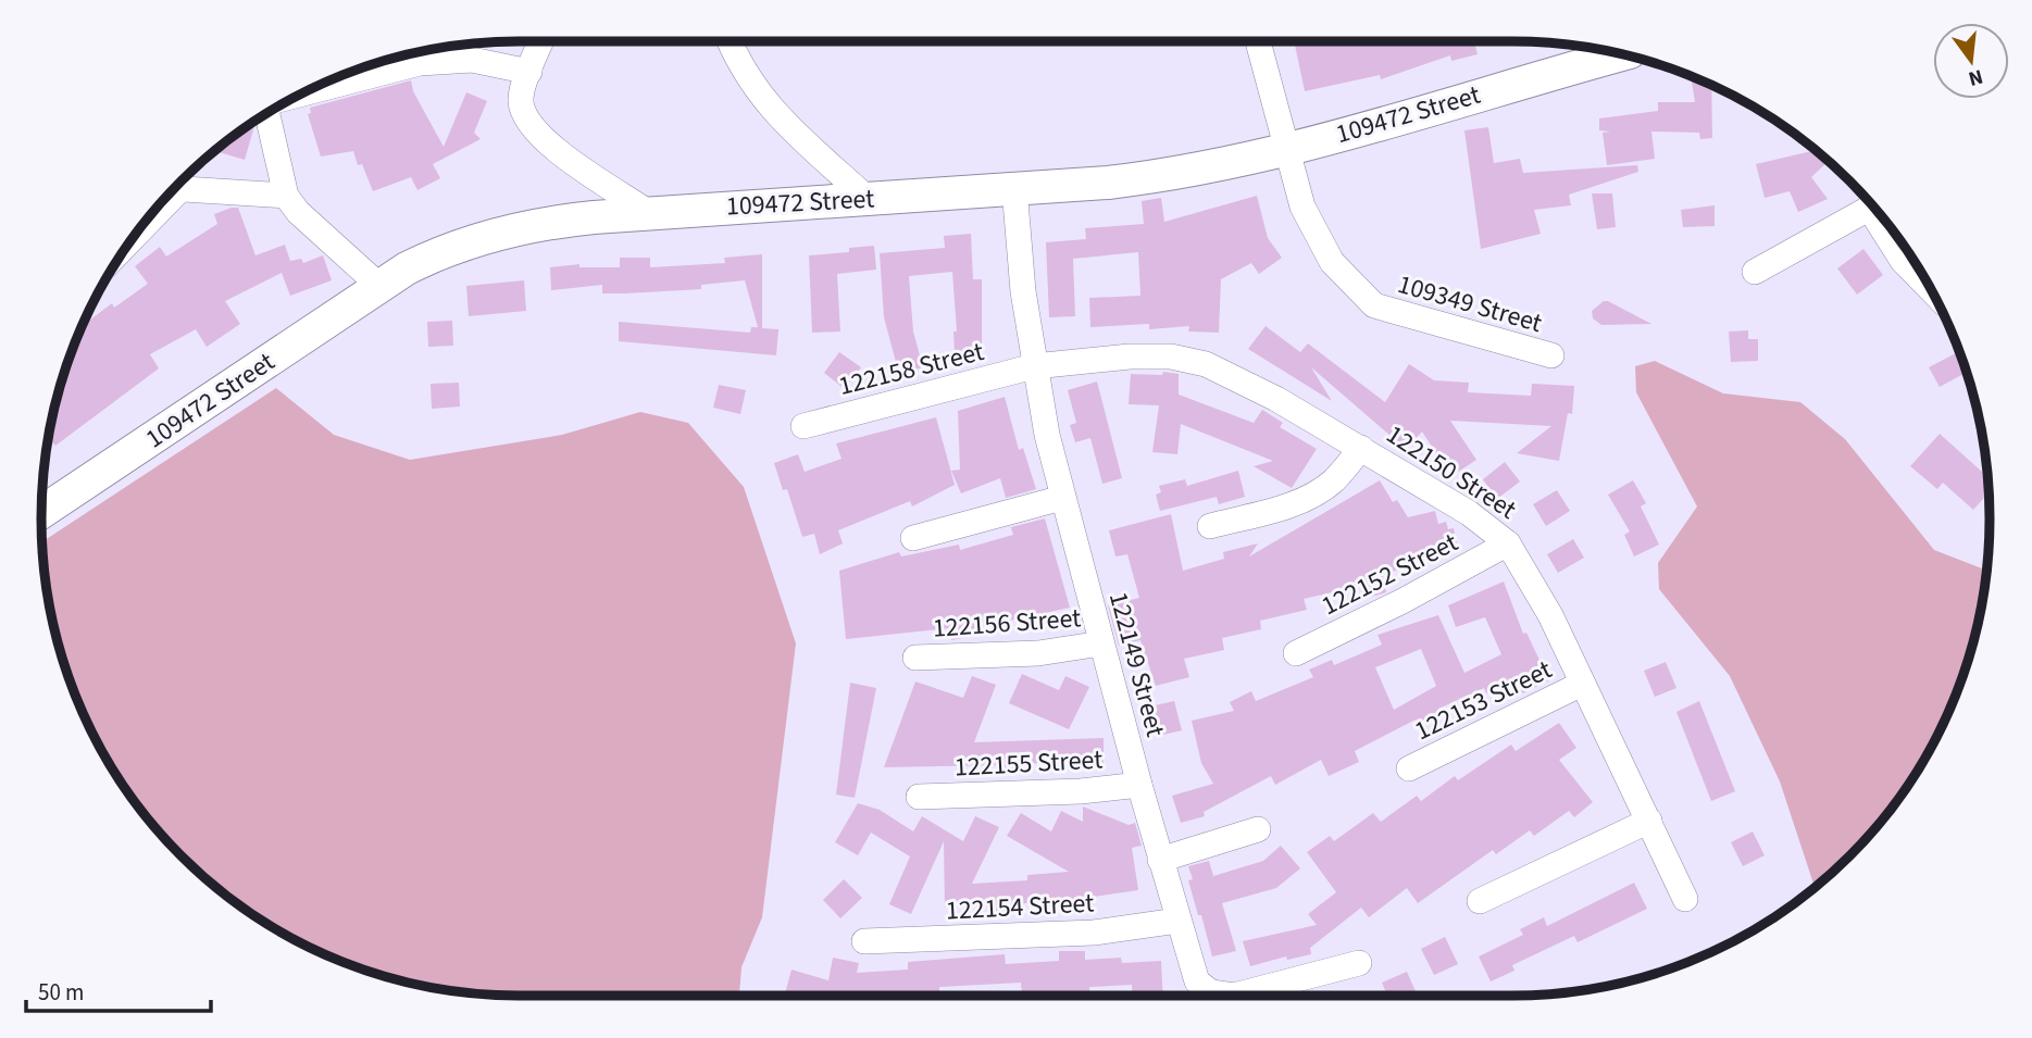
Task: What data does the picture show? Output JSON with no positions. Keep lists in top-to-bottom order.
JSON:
{
  "streets": {
    "street": [
      "109472 Street",
      "109349 Street",
      "122158 Street",
      "122150 Street",
      "122152 Street",
      "122156 Street",
      "122149 Street",
      "122153 Street",
      "122155 Street",
      "122154 Street"
    ]
  },
  "crossings": [
    ["109472 Street", "109349 Street"],
    ["109472 Street", "122149 Street"],
    ["122158 Street", "122150 Street"],
    ["122158 Street", "122149 Street"],
    ["122150 Street", "122152 Street"],
    ["122150 Street", "122149 Street"],
    ["122150 Street", "122153 Street"],
    ["122156 Street", "122149 Street"],
    ["122149 Street", "122155 Street"],
    ["122149 Street", "122154 Street"]
  ],
  "scale_bar": "50 m",
  "north": "bottom"
}
